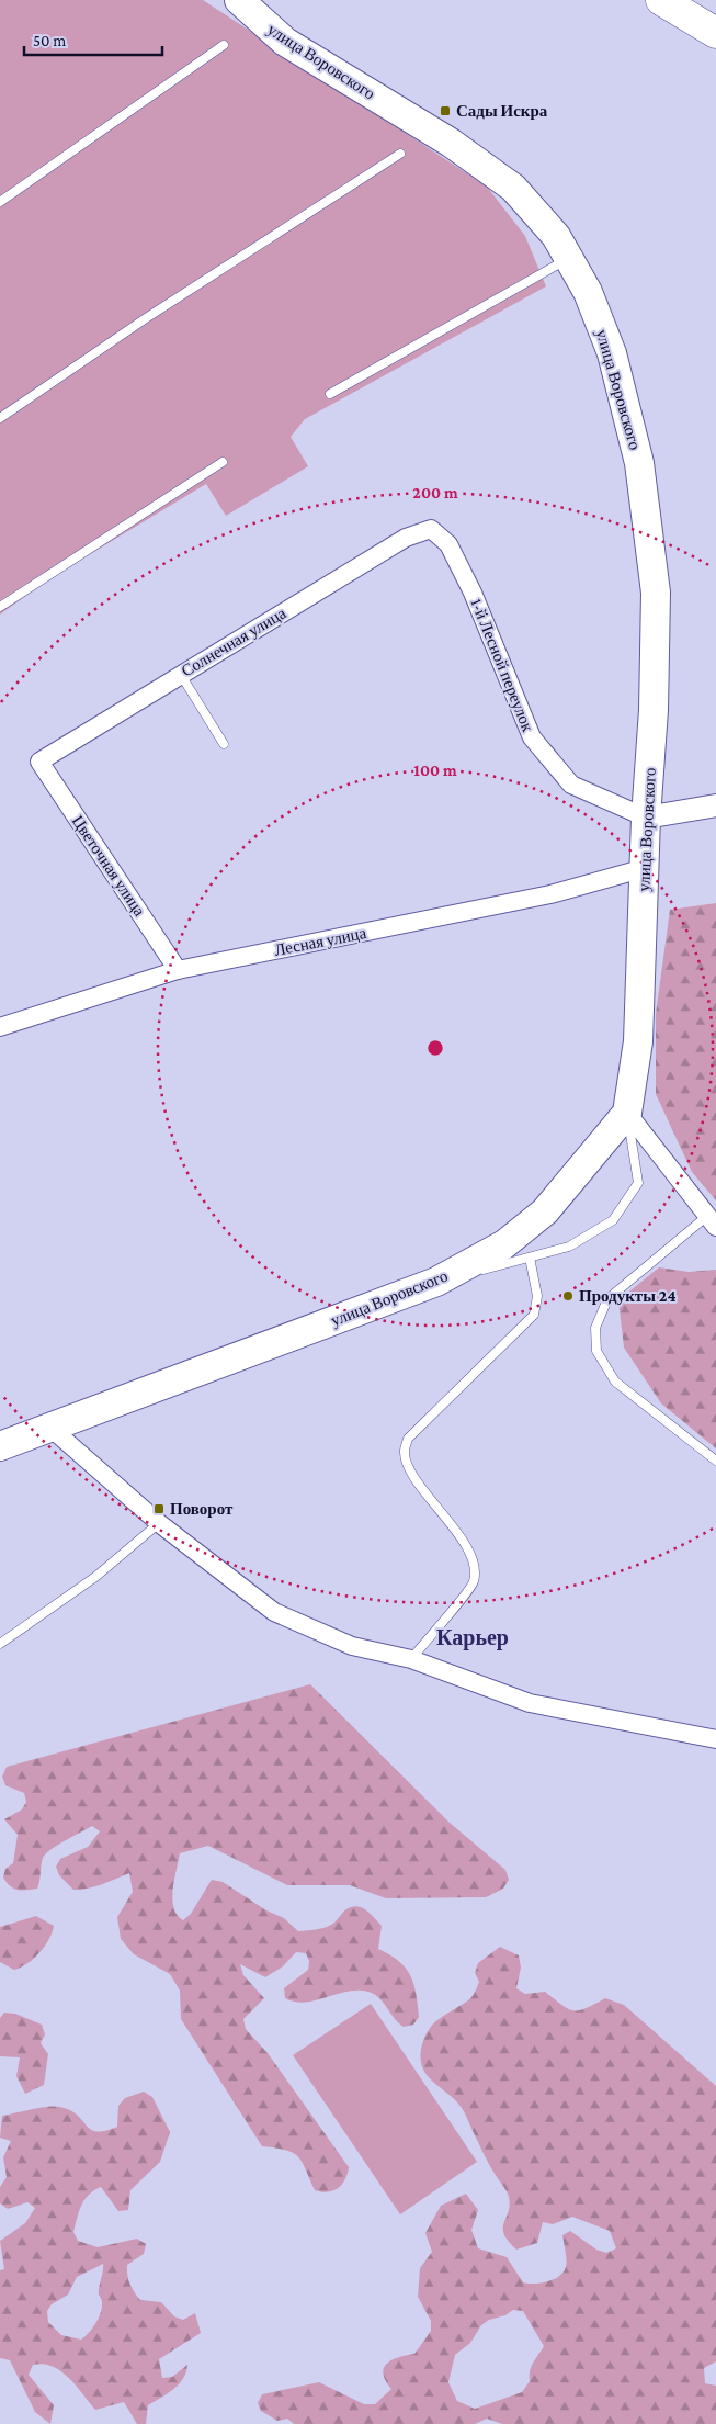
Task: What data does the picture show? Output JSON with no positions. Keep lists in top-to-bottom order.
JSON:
{
  "streets": {
    "main road": ["улица Воровского"],
    "street": [
      "Солнечная улица",
      "1-й Лесной переулок",
      "Цветочная улица",
      "Лесная улица"
    ]
  },
  "crossings": [
    ["улица Воровского", "1-й Лесной переулок"],
    ["улица Воровского", "Лесная улица"],
    ["Солнечная улица", "1-й Лесной переулок"],
    ["Солнечная улица", "Цветочная улица"],
    ["Цветочная улица", "Лесная улица"]
  ],
  "districts": ["Карьер"],
  "places": {
    "transit": ["Сады Искра", "Поворот"],
    "other": ["Продукты 24"]
  },
  "scale_bar": "50 m",
  "rings": ["200 m", "100 m"]
}
